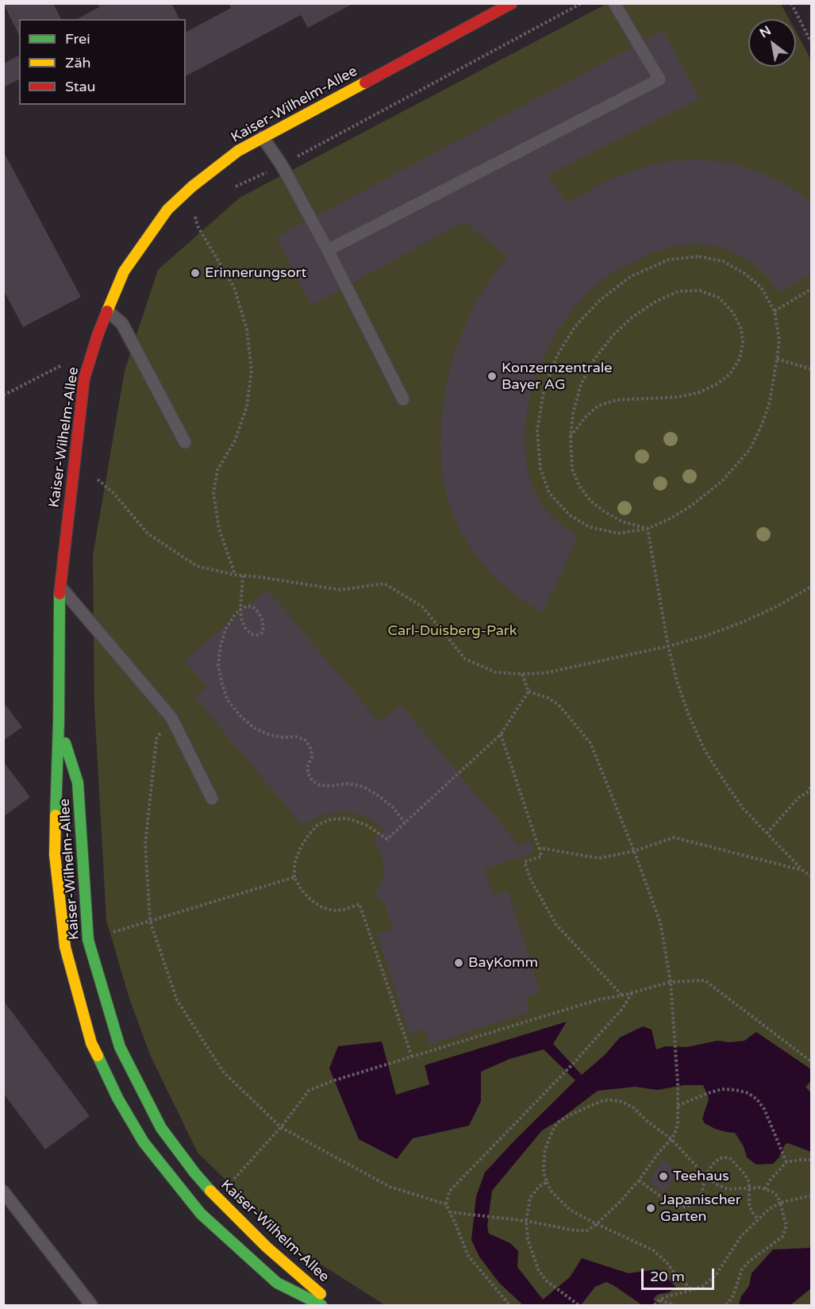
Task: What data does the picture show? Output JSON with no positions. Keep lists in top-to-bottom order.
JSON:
{
  "streets": {
    "street": ["Kaiser-Wilhelm-Allee"]
  },
  "parks": ["Carl-Duisberg-Park"],
  "places": [
    "Erinnerungsort",
    "Konzernzentrale Bayer AG",
    "BayKomm",
    "Teehaus",
    "Japanischer Garten"
  ],
  "legend": ["Frei", "Zäh", "Stau"],
  "scale_bar": "20 m",
  "north": "top left"
}
